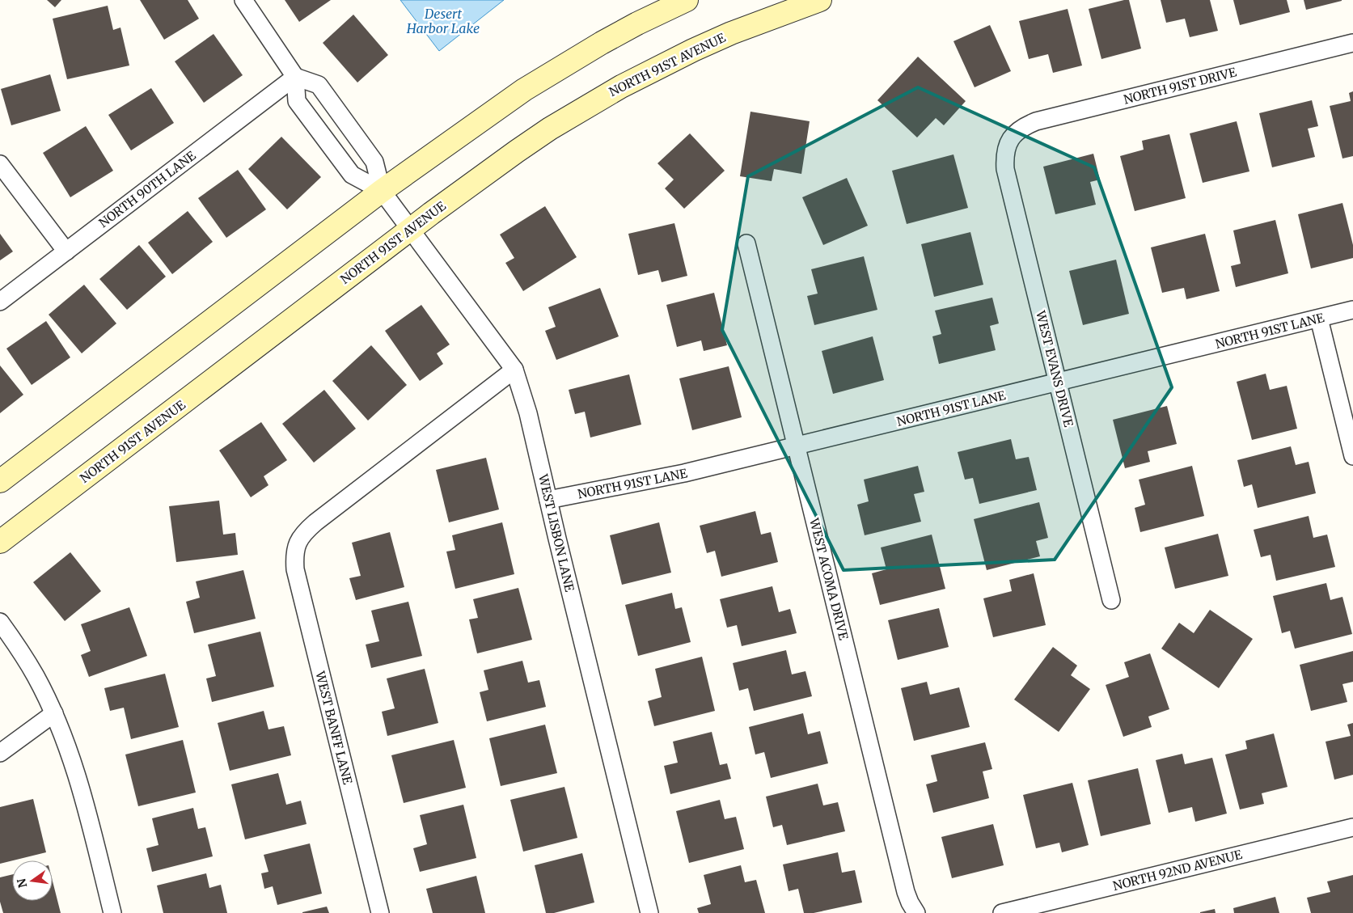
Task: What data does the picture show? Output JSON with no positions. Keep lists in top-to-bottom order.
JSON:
{
  "streets": {
    "main road": ["NORTH 91ST AVENUE"],
    "street": [
      "NORTH 91ST DRIVE",
      "NORTH 90TH LANE",
      "NORTH 91ST LANE",
      "WEST EVANS DRIVE",
      "WEST LISBON LANE",
      "WEST ACOMA DRIVE",
      "WEST BANFF LANE",
      "NORTH 92ND AVENUE"
    ]
  },
  "crossings": [
    ["NORTH 91ST AVENUE", "WEST LISBON LANE"],
    ["NORTH 91ST DRIVE", "WEST EVANS DRIVE"],
    ["NORTH 90TH LANE", "WEST LISBON LANE"],
    ["NORTH 91ST LANE", "WEST EVANS DRIVE"],
    ["NORTH 91ST LANE", "WEST LISBON LANE"],
    ["NORTH 91ST LANE", "WEST ACOMA DRIVE"],
    ["WEST LISBON LANE", "WEST BANFF LANE"]
  ],
  "water": ["Desert Harbor Lake"],
  "north": "left"
}
